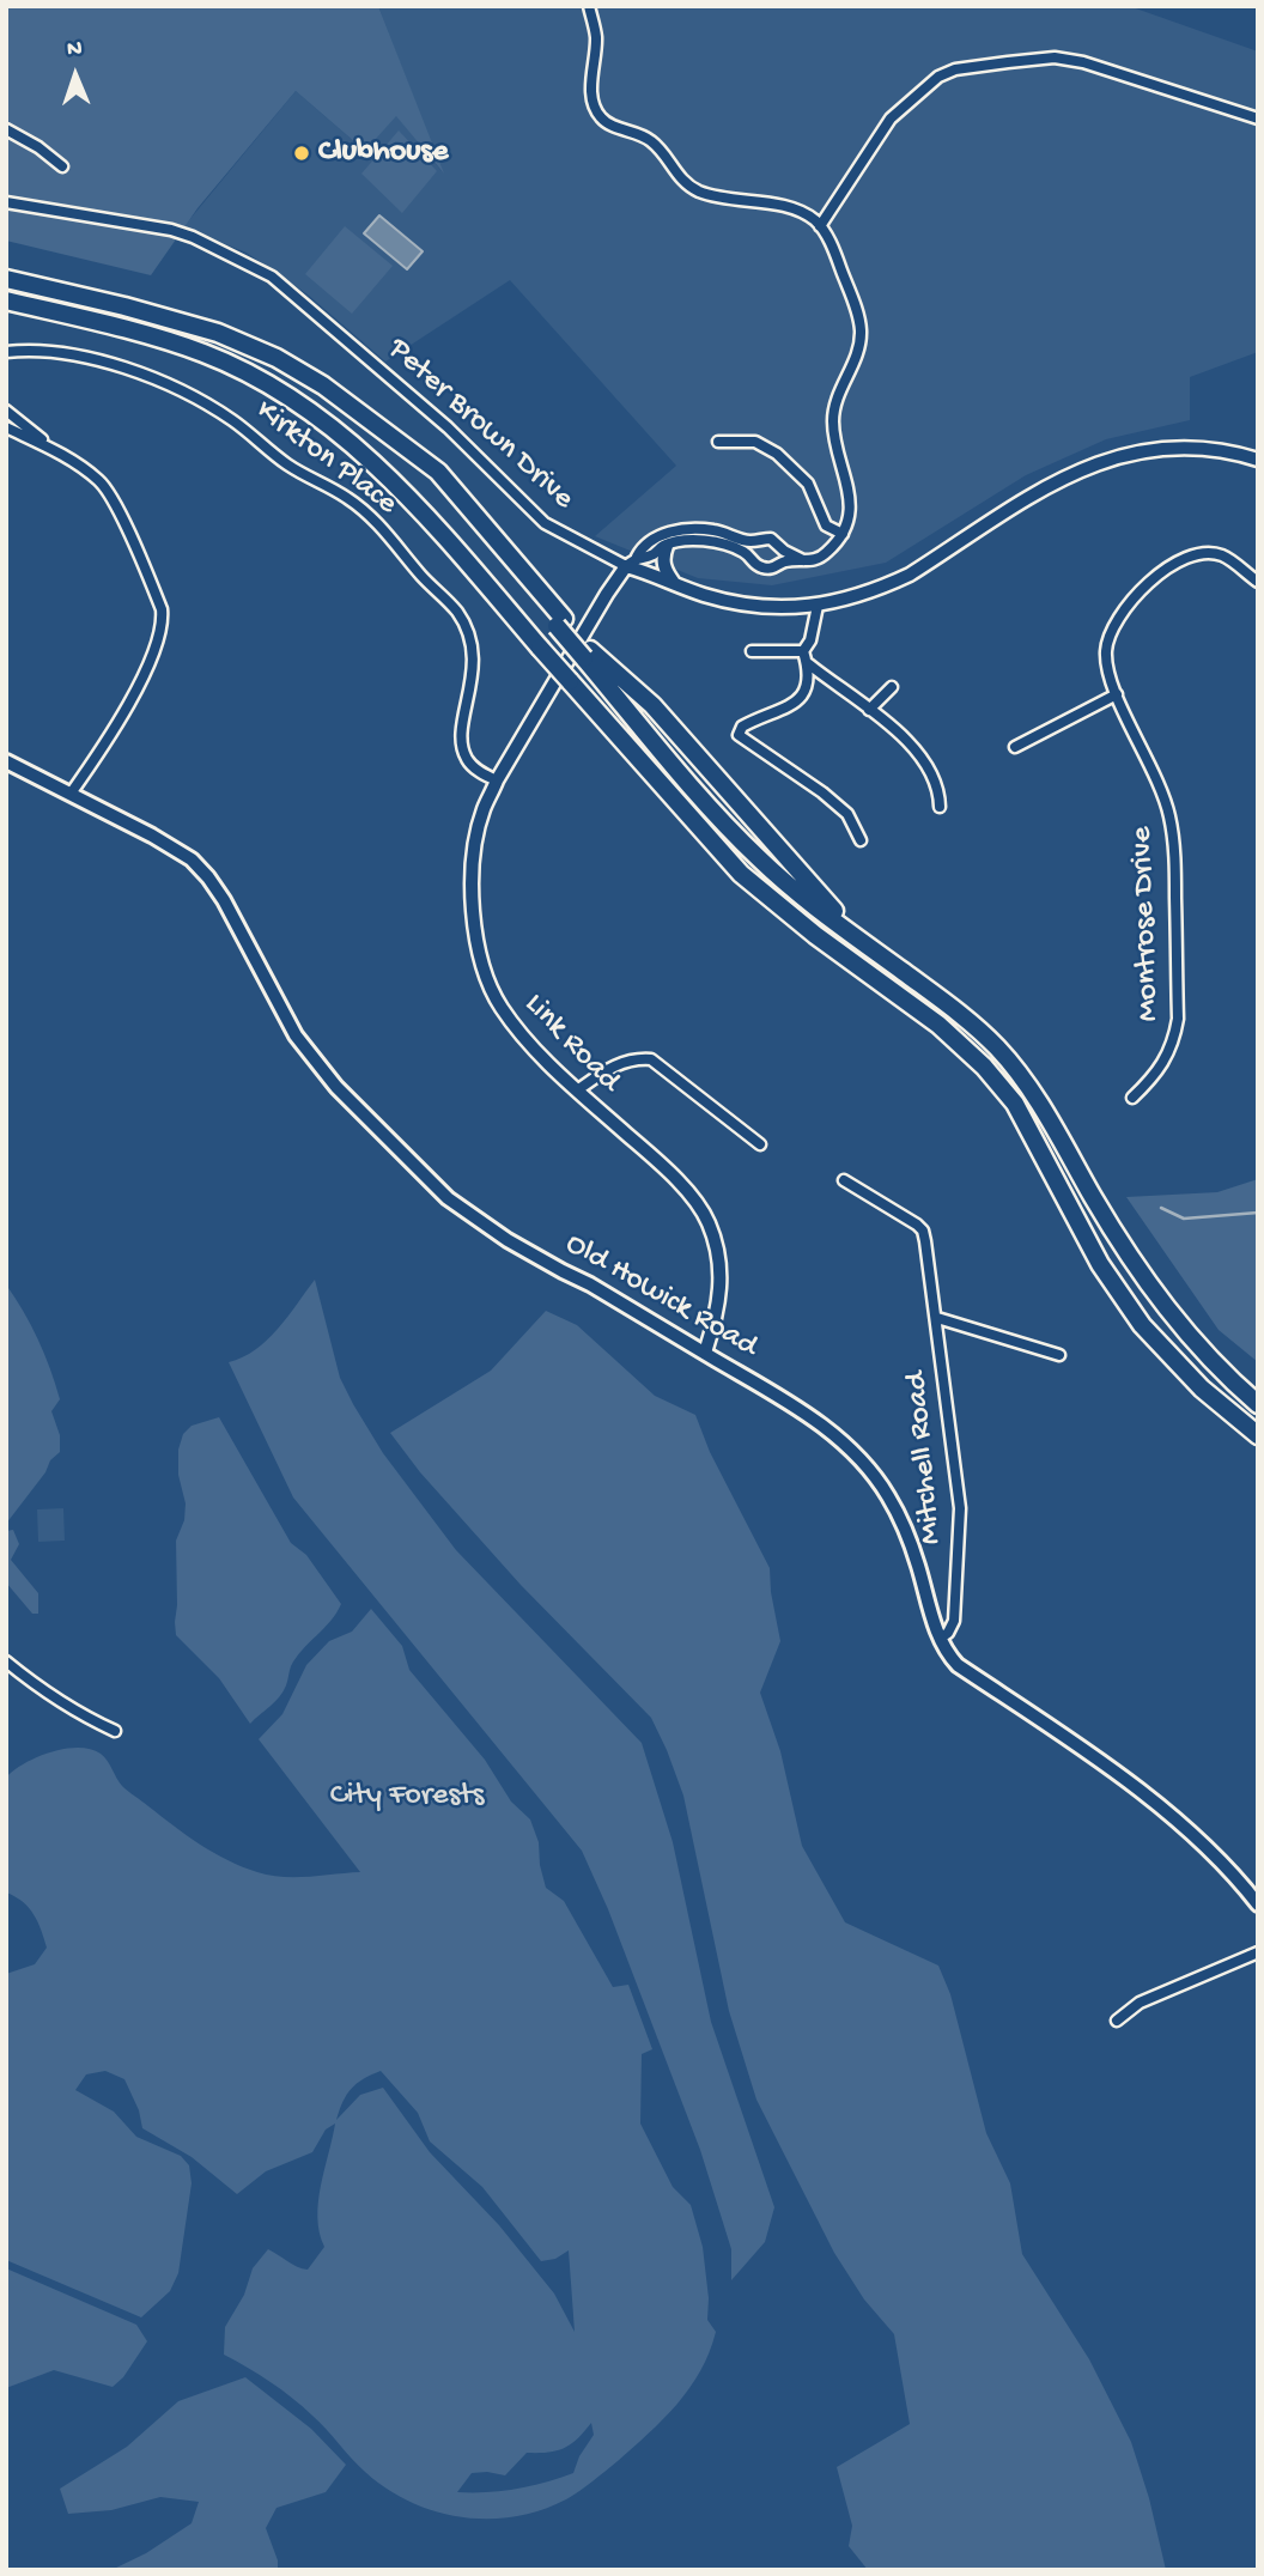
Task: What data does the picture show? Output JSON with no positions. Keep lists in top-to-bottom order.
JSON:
{
  "streets": {
    "main road": ["Old Howick Road"],
    "street": [
      "Peter Brown Drive",
      "Kirkton Place",
      "Montrose Drive",
      "Link Road",
      "Mitchell Road"
    ]
  },
  "crossings": [
    ["Peter Brown Drive", "Link Road"],
    ["Kirkton Place", "Link Road"],
    ["Link Road", "Old Howick Road"],
    ["Old Howick Road", "Mitchell Road"]
  ],
  "parks": ["City Forests"],
  "places": ["Clubhouse"],
  "north": "top"
}
